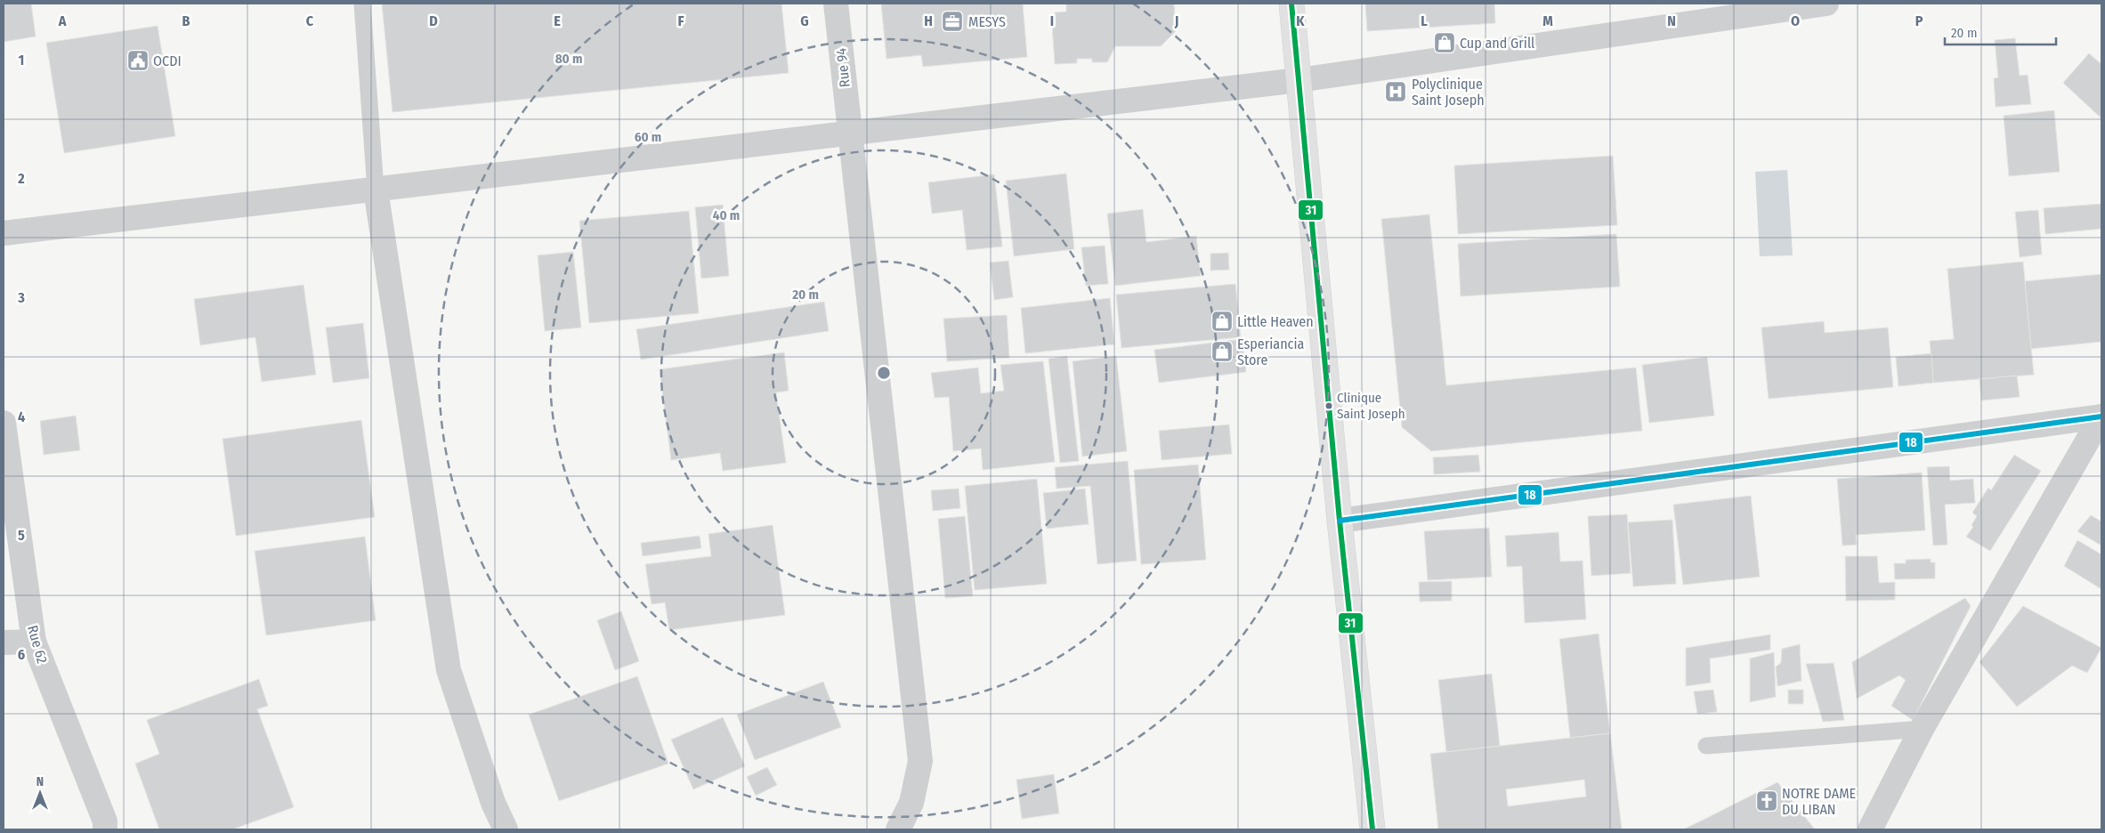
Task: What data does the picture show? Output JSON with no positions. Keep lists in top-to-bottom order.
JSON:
{
  "streets": {
    "street": ["Rue 94", "Rue 62"]
  },
  "places": {
    "office": ["MESYS"],
    "shop": ["Cup and Grill", "Little Heaven", "Esperiancia Store"],
    "public building": ["OCDI"],
    "hospital": ["Polyclinique Saint Joseph"],
    "other": ["Clinique Saint Joseph"],
    "church": ["NOTRE DAME DU LIBAN"]
  },
  "lines": ["transit line 31", "transit line 18"],
  "scale_bar": "20 m",
  "north": "top",
  "grid": {
    "columns": [
      "A",
      "B",
      "C",
      "D",
      "E",
      "F",
      "G",
      "H",
      "I",
      "J",
      "K",
      "L",
      "M",
      "N",
      "O",
      "P"
    ],
    "rows": [
      "1",
      "2",
      "3",
      "4",
      "5",
      "6"
    ]
  },
  "rings": [
    "80 m",
    "60 m",
    "40 m",
    "20 m"
  ]
}
